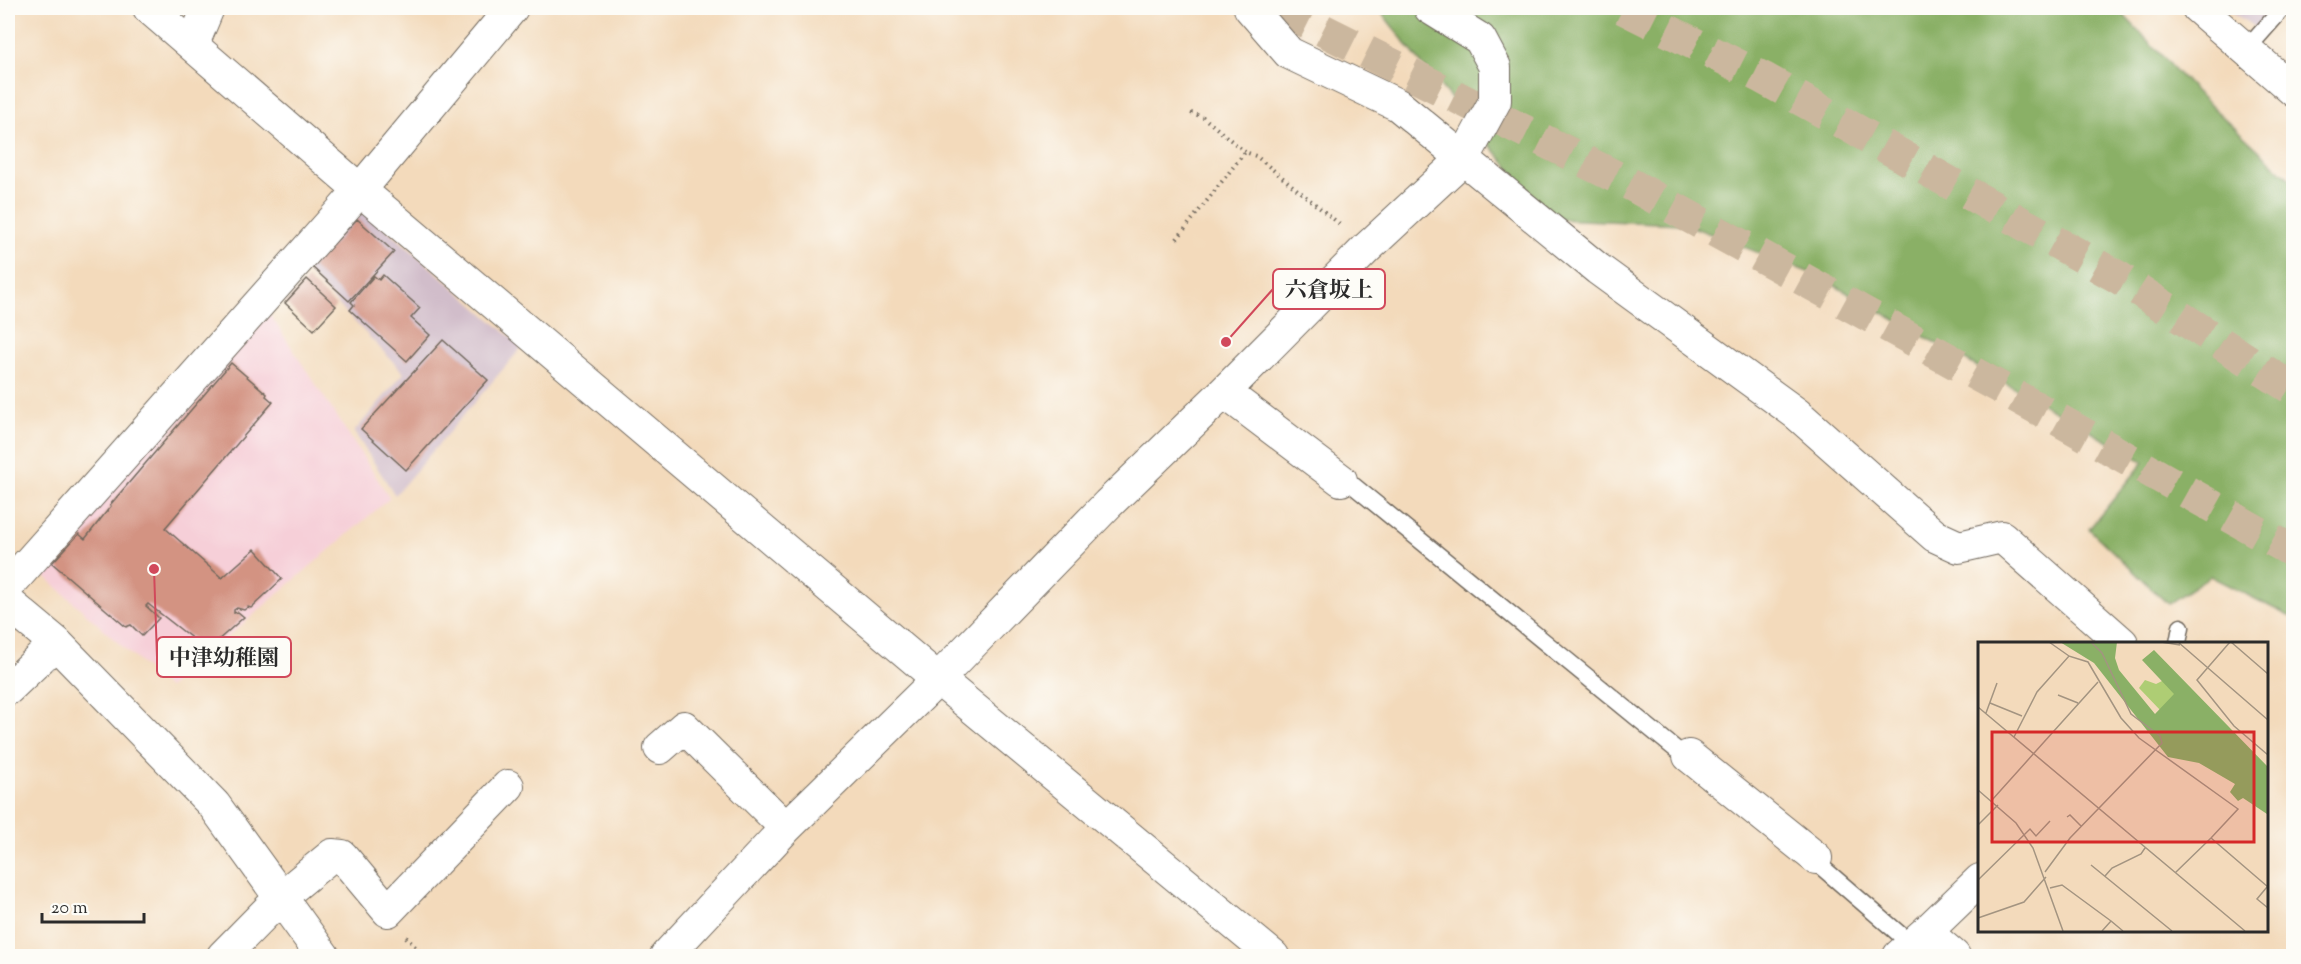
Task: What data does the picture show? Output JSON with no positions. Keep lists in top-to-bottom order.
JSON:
{
  "places": ["六倉坂上", "中津幼稚園"],
  "scale_bar": "20 m"
}
